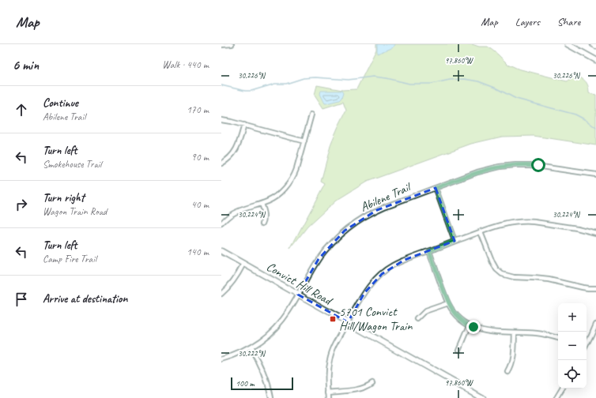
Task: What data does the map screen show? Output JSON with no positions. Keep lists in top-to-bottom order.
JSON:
{
  "streets": {
    "street": ["Abilene Trail", "Convict Hill Road"]
  },
  "crossings": [
    ["Abilene Trail", "Convict Hill Road"]
  ],
  "places": {
    "transit": ["5701 Convict Hill/Wagon Train"]
  },
  "scale_bar": "100 m",
  "page": {
    "header": "Map",
    "nav": ["Map", "Layers", "Share"],
    "heading": ["6 min", "Walk · 440 m"],
    "list": [
      ["Continue", "Abilene Trail", "170 m"],
      ["Turn left", "Smokehouse Trail", "90 m"],
      ["Turn right", "Wagon Train Road", "40 m"],
      ["Turn left", "Camp Fire Trail", "140 m"],
      "Arrive at destination"
    ],
    "map_buttons": ["+", "−"],
    "scale": "100 m"
  },
  "coordinates": [
    "97.860°W",
    "30.226°N",
    "30.224°N",
    "30.222°N"
  ]
}
